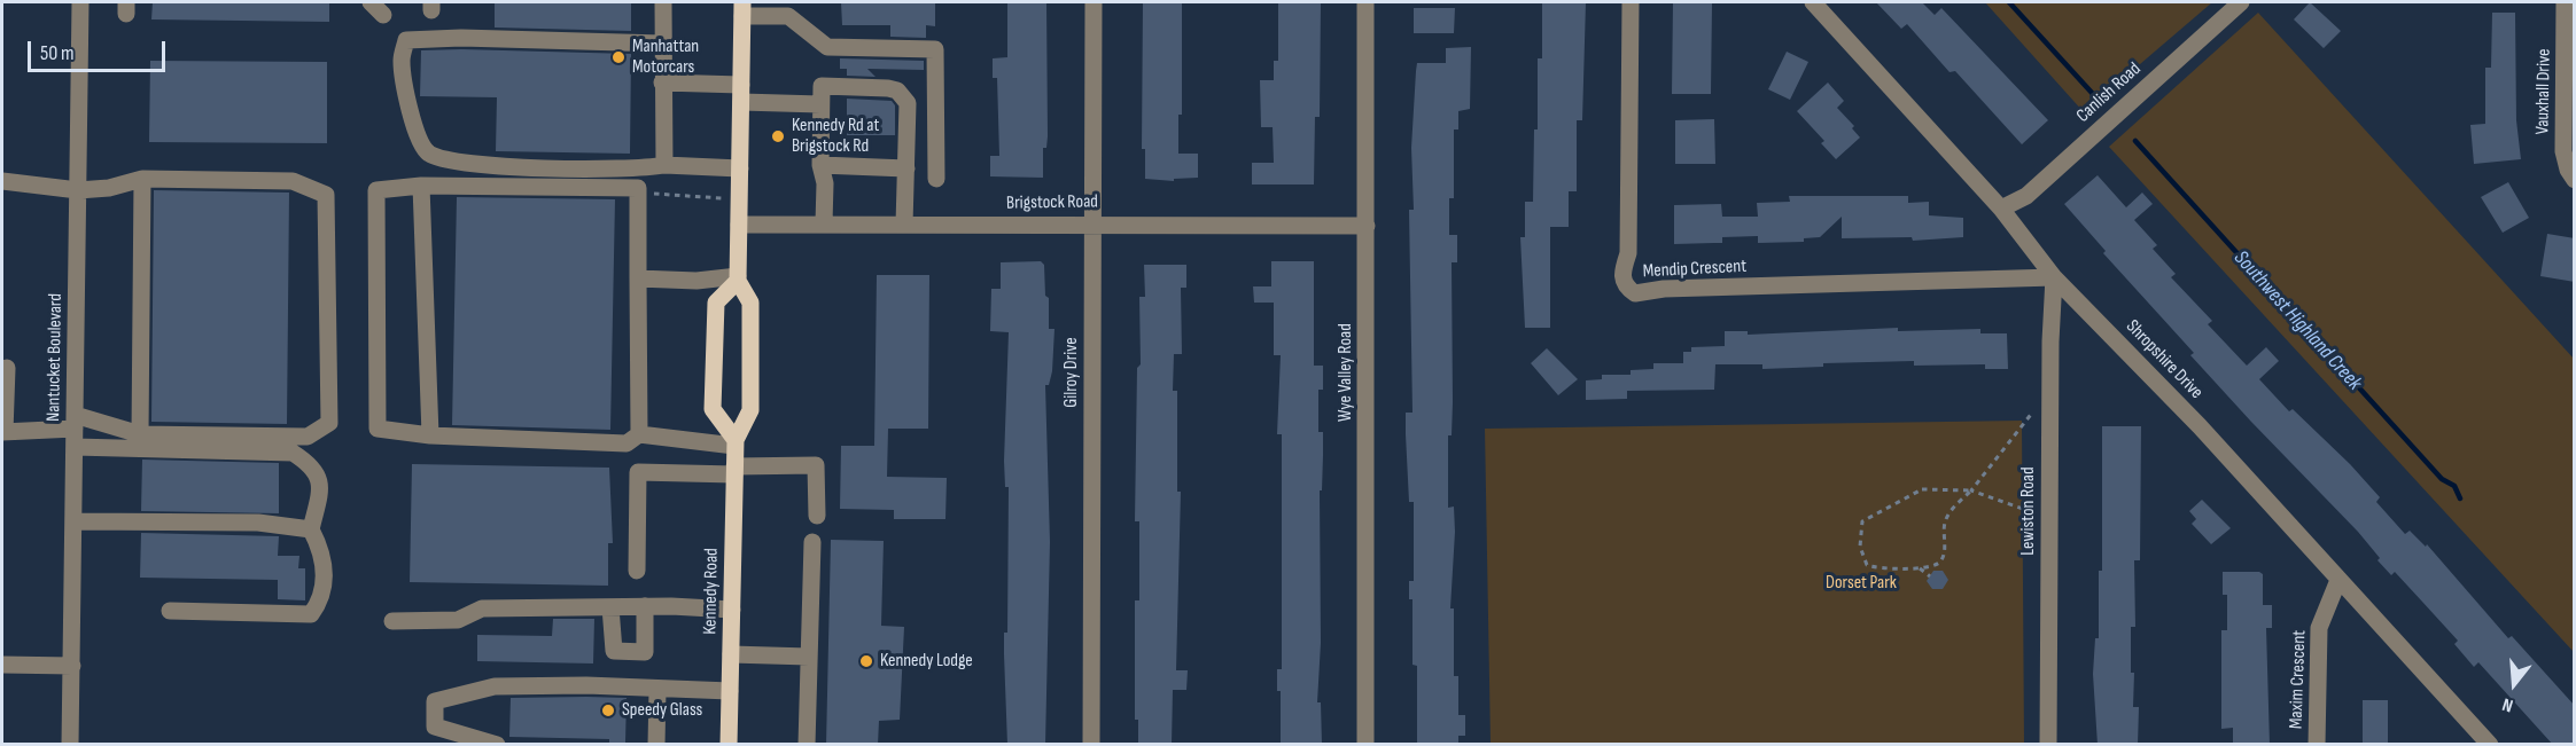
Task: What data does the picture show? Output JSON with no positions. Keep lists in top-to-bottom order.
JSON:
{
  "streets": {
    "main road": ["Kennedy Road"],
    "street": [
      "Vauxhall Drive",
      "Canlish Road",
      "Brigstock Road",
      "Mendip Crescent",
      "Nantucket Boulevard",
      "Shropshire Drive",
      "Gilroy Drive",
      "Wye Valley Road",
      "Lewiston Road",
      "Maxim Crescent"
    ]
  },
  "crossings": [
    ["Canlish Road", "Shropshire Drive"],
    ["Brigstock Road", "Gilroy Drive"],
    ["Brigstock Road", "Wye Valley Road"],
    ["Brigstock Road", "Kennedy Road"],
    ["Mendip Crescent", "Shropshire Drive"],
    ["Mendip Crescent", "Lewiston Road"],
    ["Shropshire Drive", "Lewiston Road"],
    ["Shropshire Drive", "Maxim Crescent"]
  ],
  "water": ["Southwest Highland Creek"],
  "parks": ["Dorset Park"],
  "places": [
    "Manhattan Motorcars",
    "Kennedy Rd at Brigstock Rd",
    "Kennedy Lodge",
    "Speedy Glass"
  ],
  "scale_bar": "50 m",
  "north": "bottom"
}
